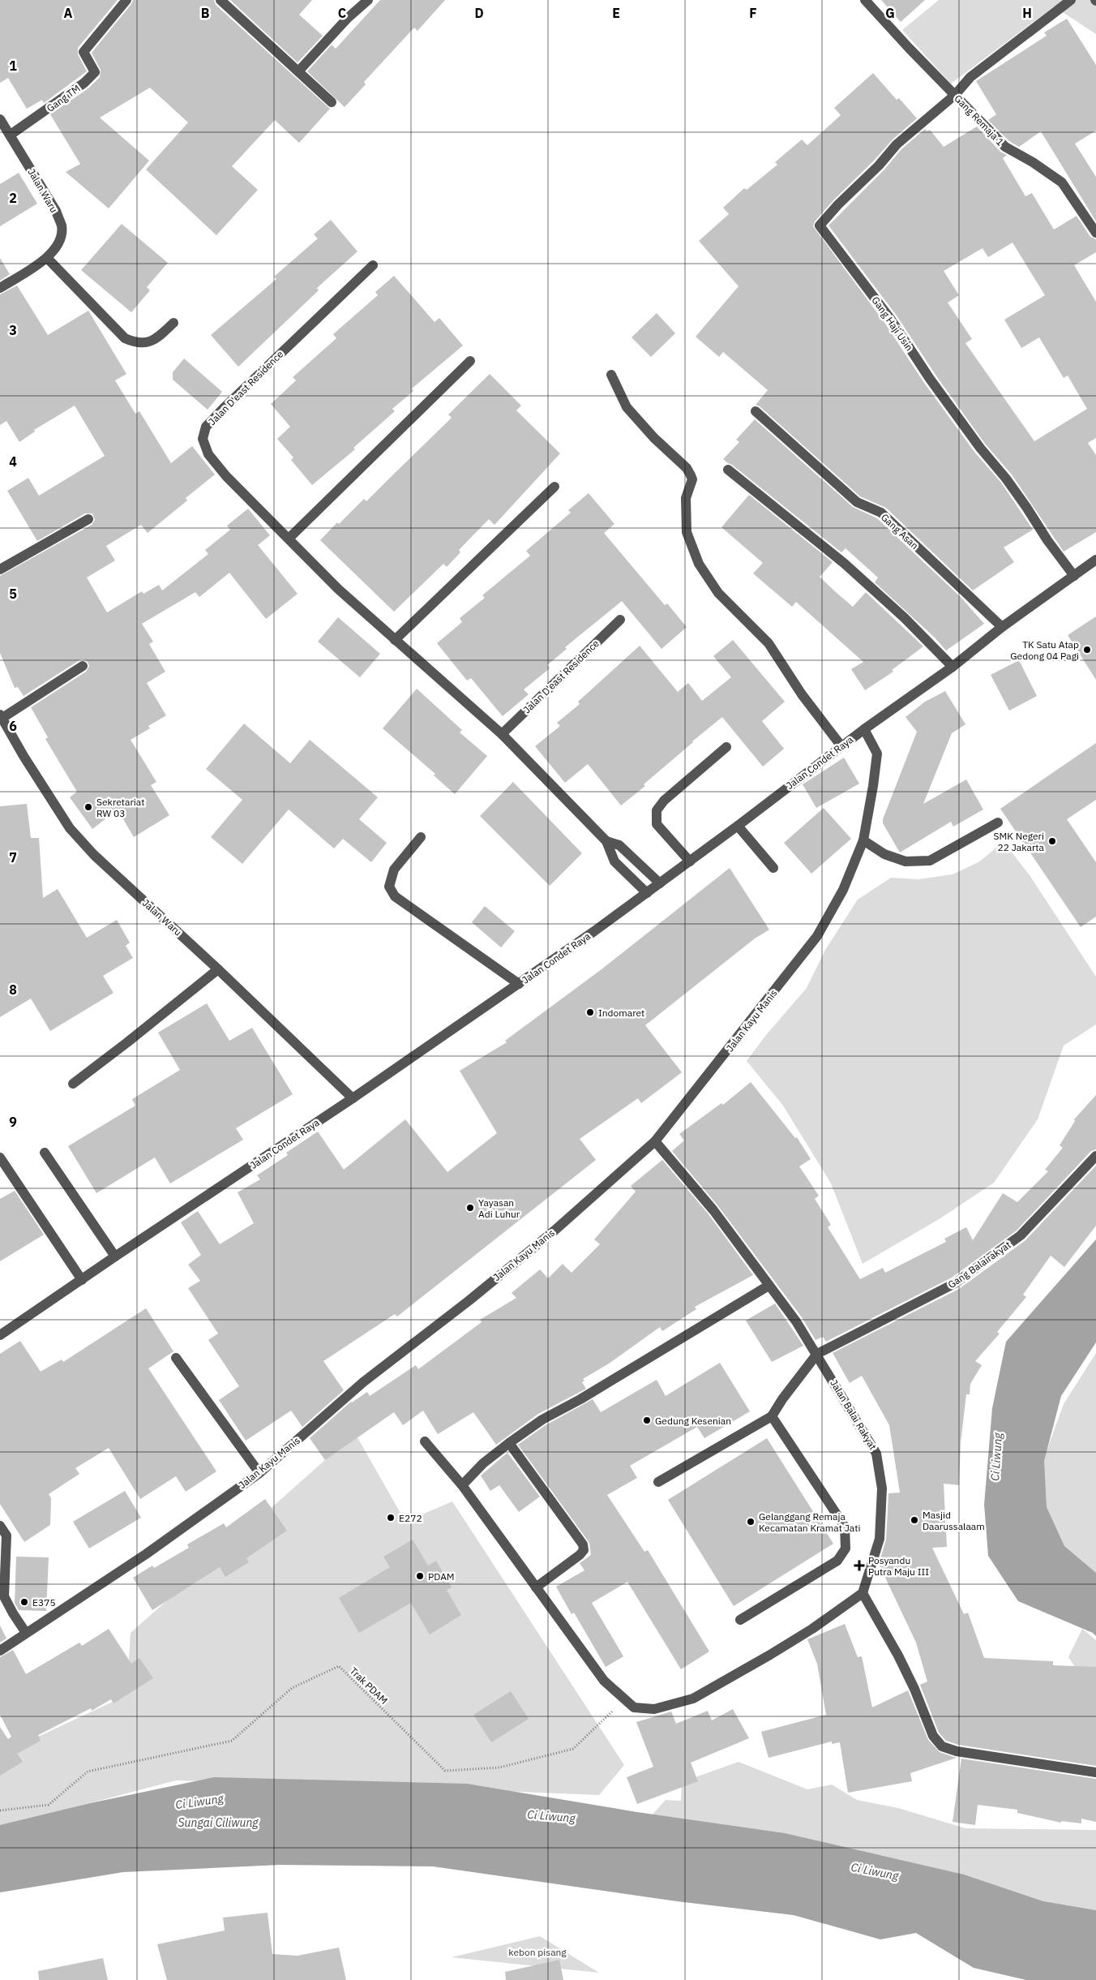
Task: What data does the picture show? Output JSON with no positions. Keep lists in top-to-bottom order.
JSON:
{
  "streets": {
    "street": [
      "Gang TM",
      "Gang Remaja 1",
      "Jalan Waru",
      "Gang Haji Usin",
      "Jalan D'east Residence",
      "Gang Asan",
      "Jalan Condet Raya",
      "Jalan Kayu Manis",
      "Gang Balairakyat",
      "Jalan Balai Rakyat"
    ],
    "path": ["Trak PDAM"]
  },
  "crossings": [
    ["Gang TM", "Jalan Waru"],
    ["Gang Remaja 1", "Gang Haji Usin"],
    ["Jalan Waru", "Jalan Condet Raya"],
    ["Gang Haji Usin", "Jalan Condet Raya"],
    ["Jalan D'east Residence", "Jalan Condet Raya"],
    ["Gang Asan", "Jalan Condet Raya"],
    ["Jalan Condet Raya", "Jalan Kayu Manis"],
    ["Jalan Kayu Manis", "Jalan Balai Rakyat"],
    ["Gang Balairakyat", "Jalan Balai Rakyat"]
  ],
  "water": ["Ci Liwung", "Sungai Ciliwung"],
  "parks": ["kebon pisang"],
  "places": {
    "other": [
      "TK Satu Atap Gedong 04 Pagi",
      "Sekretariat RW 03",
      "SMK Negeri 22 Jakarta",
      "Indomaret",
      "Yayasan Adi Luhur",
      "Gedung Kesenian",
      "E272",
      "Masjid Daarussalaam",
      "Gelanggang Remaja Kecamatan Kramat Jati",
      "PDAM",
      "E375"
    ],
    "health": ["Posyandu Putra Maju III"]
  },
  "grid": {
    "columns": [
      "A",
      "B",
      "C",
      "D",
      "E",
      "F",
      "G",
      "H"
    ],
    "rows": [
      "1",
      "2",
      "3",
      "4",
      "5",
      "6",
      "7",
      "8",
      "9"
    ]
  }
}
